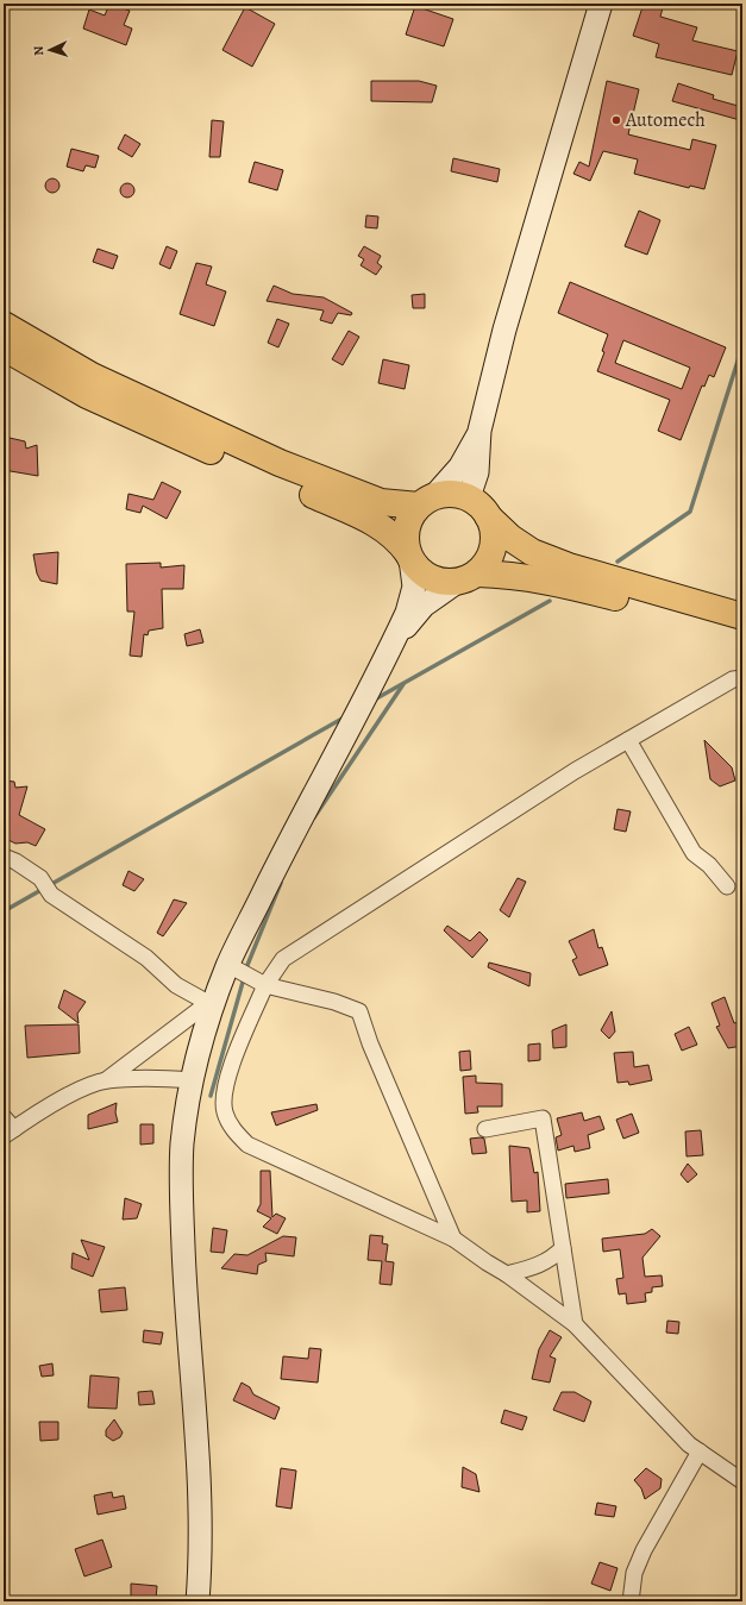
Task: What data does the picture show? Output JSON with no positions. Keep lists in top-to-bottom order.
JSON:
{
  "places": ["Automech"],
  "north": "left"
}
